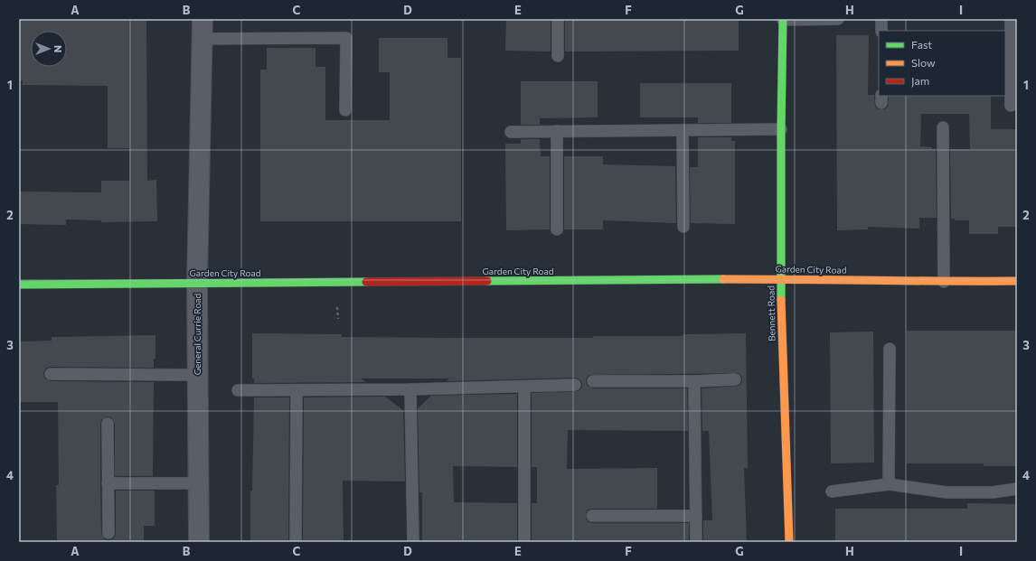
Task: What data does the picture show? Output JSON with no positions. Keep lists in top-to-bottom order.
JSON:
{
  "streets": {
    "street": ["Garden City Road", "Bennett Road", "General Currie Road"]
  },
  "crossings": [
    ["Garden City Road", "Bennett Road"],
    ["Garden City Road", "General Currie Road"]
  ],
  "legend": ["Fast", "Slow", "Jam"],
  "north": "right",
  "grid": {
    "columns": [
      "A",
      "B",
      "C",
      "D",
      "E",
      "F",
      "G",
      "H",
      "I"
    ],
    "rows": [
      "1",
      "2",
      "3",
      "4"
    ]
  }
}
